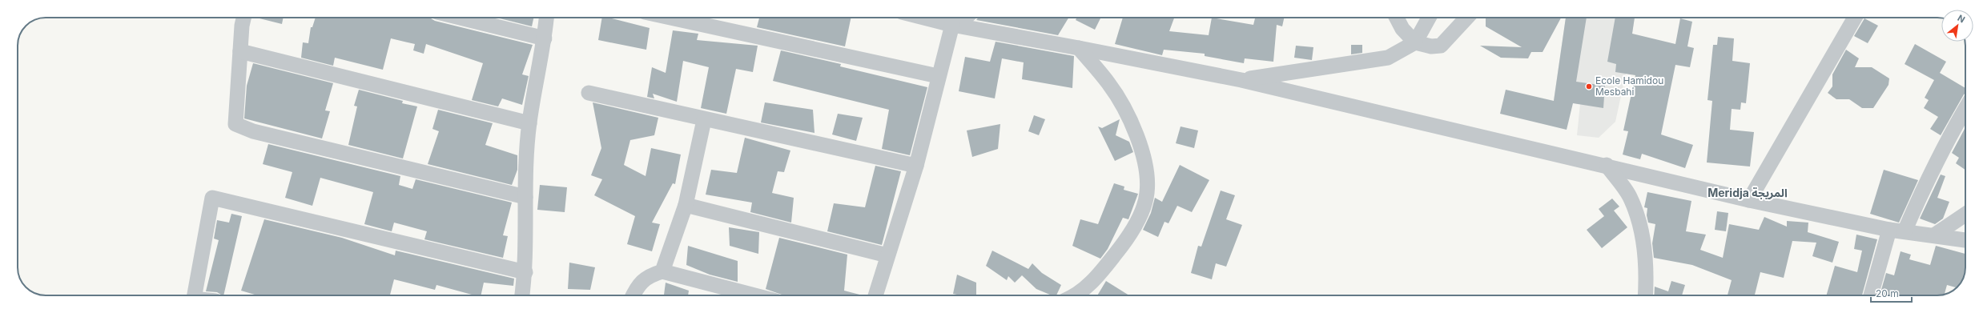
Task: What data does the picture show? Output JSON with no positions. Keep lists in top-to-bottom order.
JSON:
{
  "districts": ["Meridja المريجة"],
  "places": ["Ecole Hamidou Mesbahi"],
  "scale_bar": "20 m",
  "north": "top right"
}
